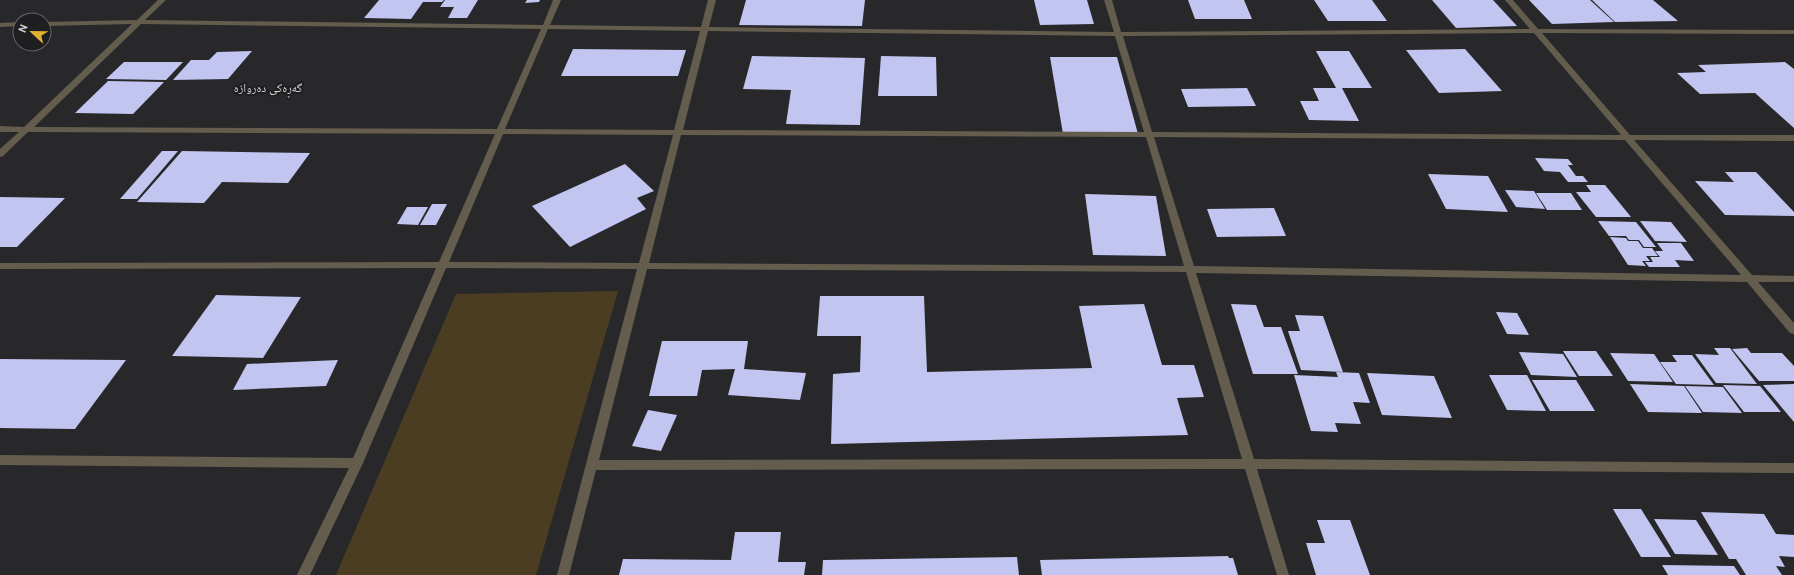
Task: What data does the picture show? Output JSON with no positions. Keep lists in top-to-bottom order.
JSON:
{
  "districts": ["گەڕەکی دەروازە"],
  "north": "left"
}
